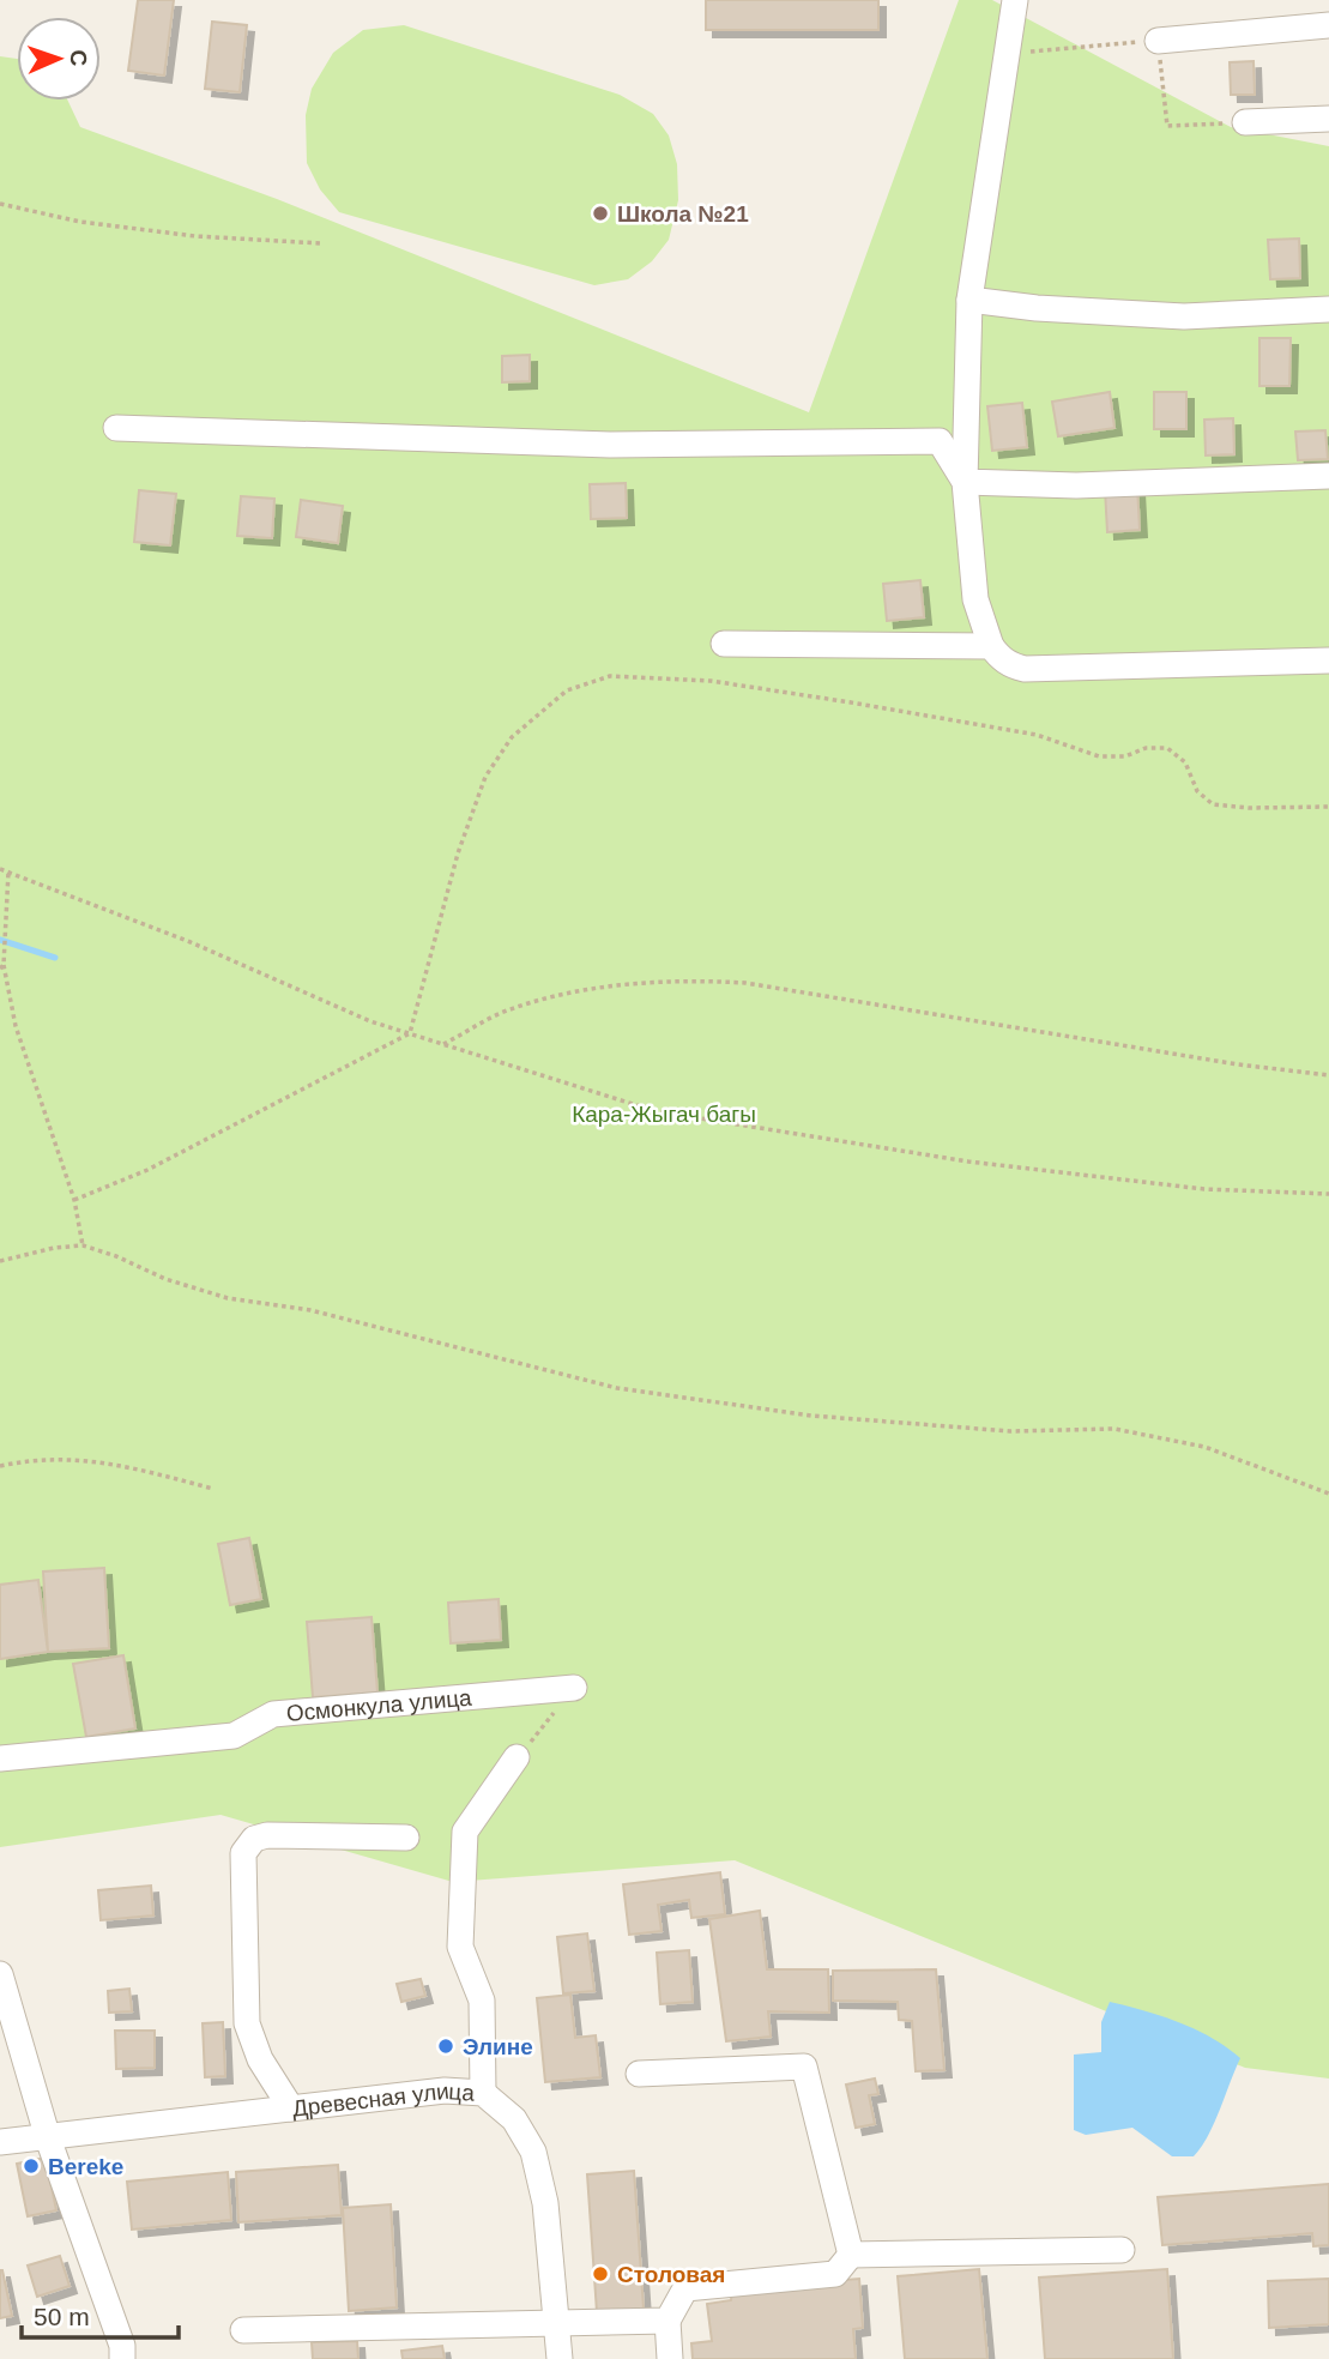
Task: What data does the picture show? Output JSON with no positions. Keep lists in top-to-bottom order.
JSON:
{
  "streets": {
    "street": ["Осмонкула улица", "Древесная улица"]
  },
  "parks": ["Кара-Жыгач багы"],
  "places": [
    "Школа №21",
    "Элине",
    "Bereke",
    "Столовая"
  ],
  "scale_bar": "50 m",
  "north": "right"
}
